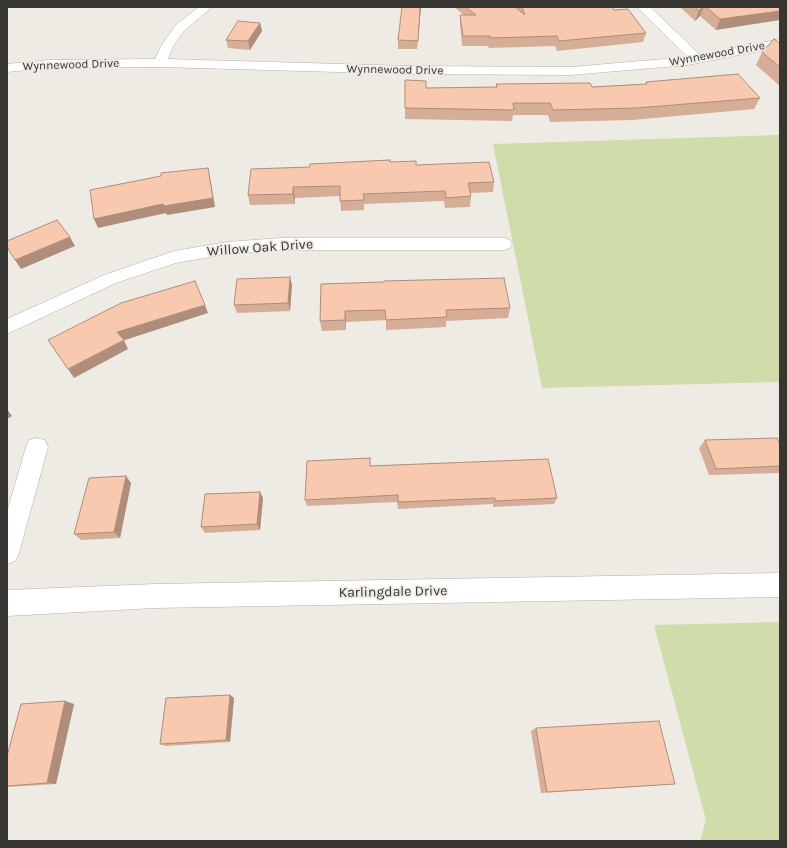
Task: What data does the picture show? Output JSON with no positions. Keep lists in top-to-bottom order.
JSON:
{
  "streets": {
    "street": ["Wynnewood Drive", "Willow Oak Drive", "Karlingdale Drive"]
  }
}
